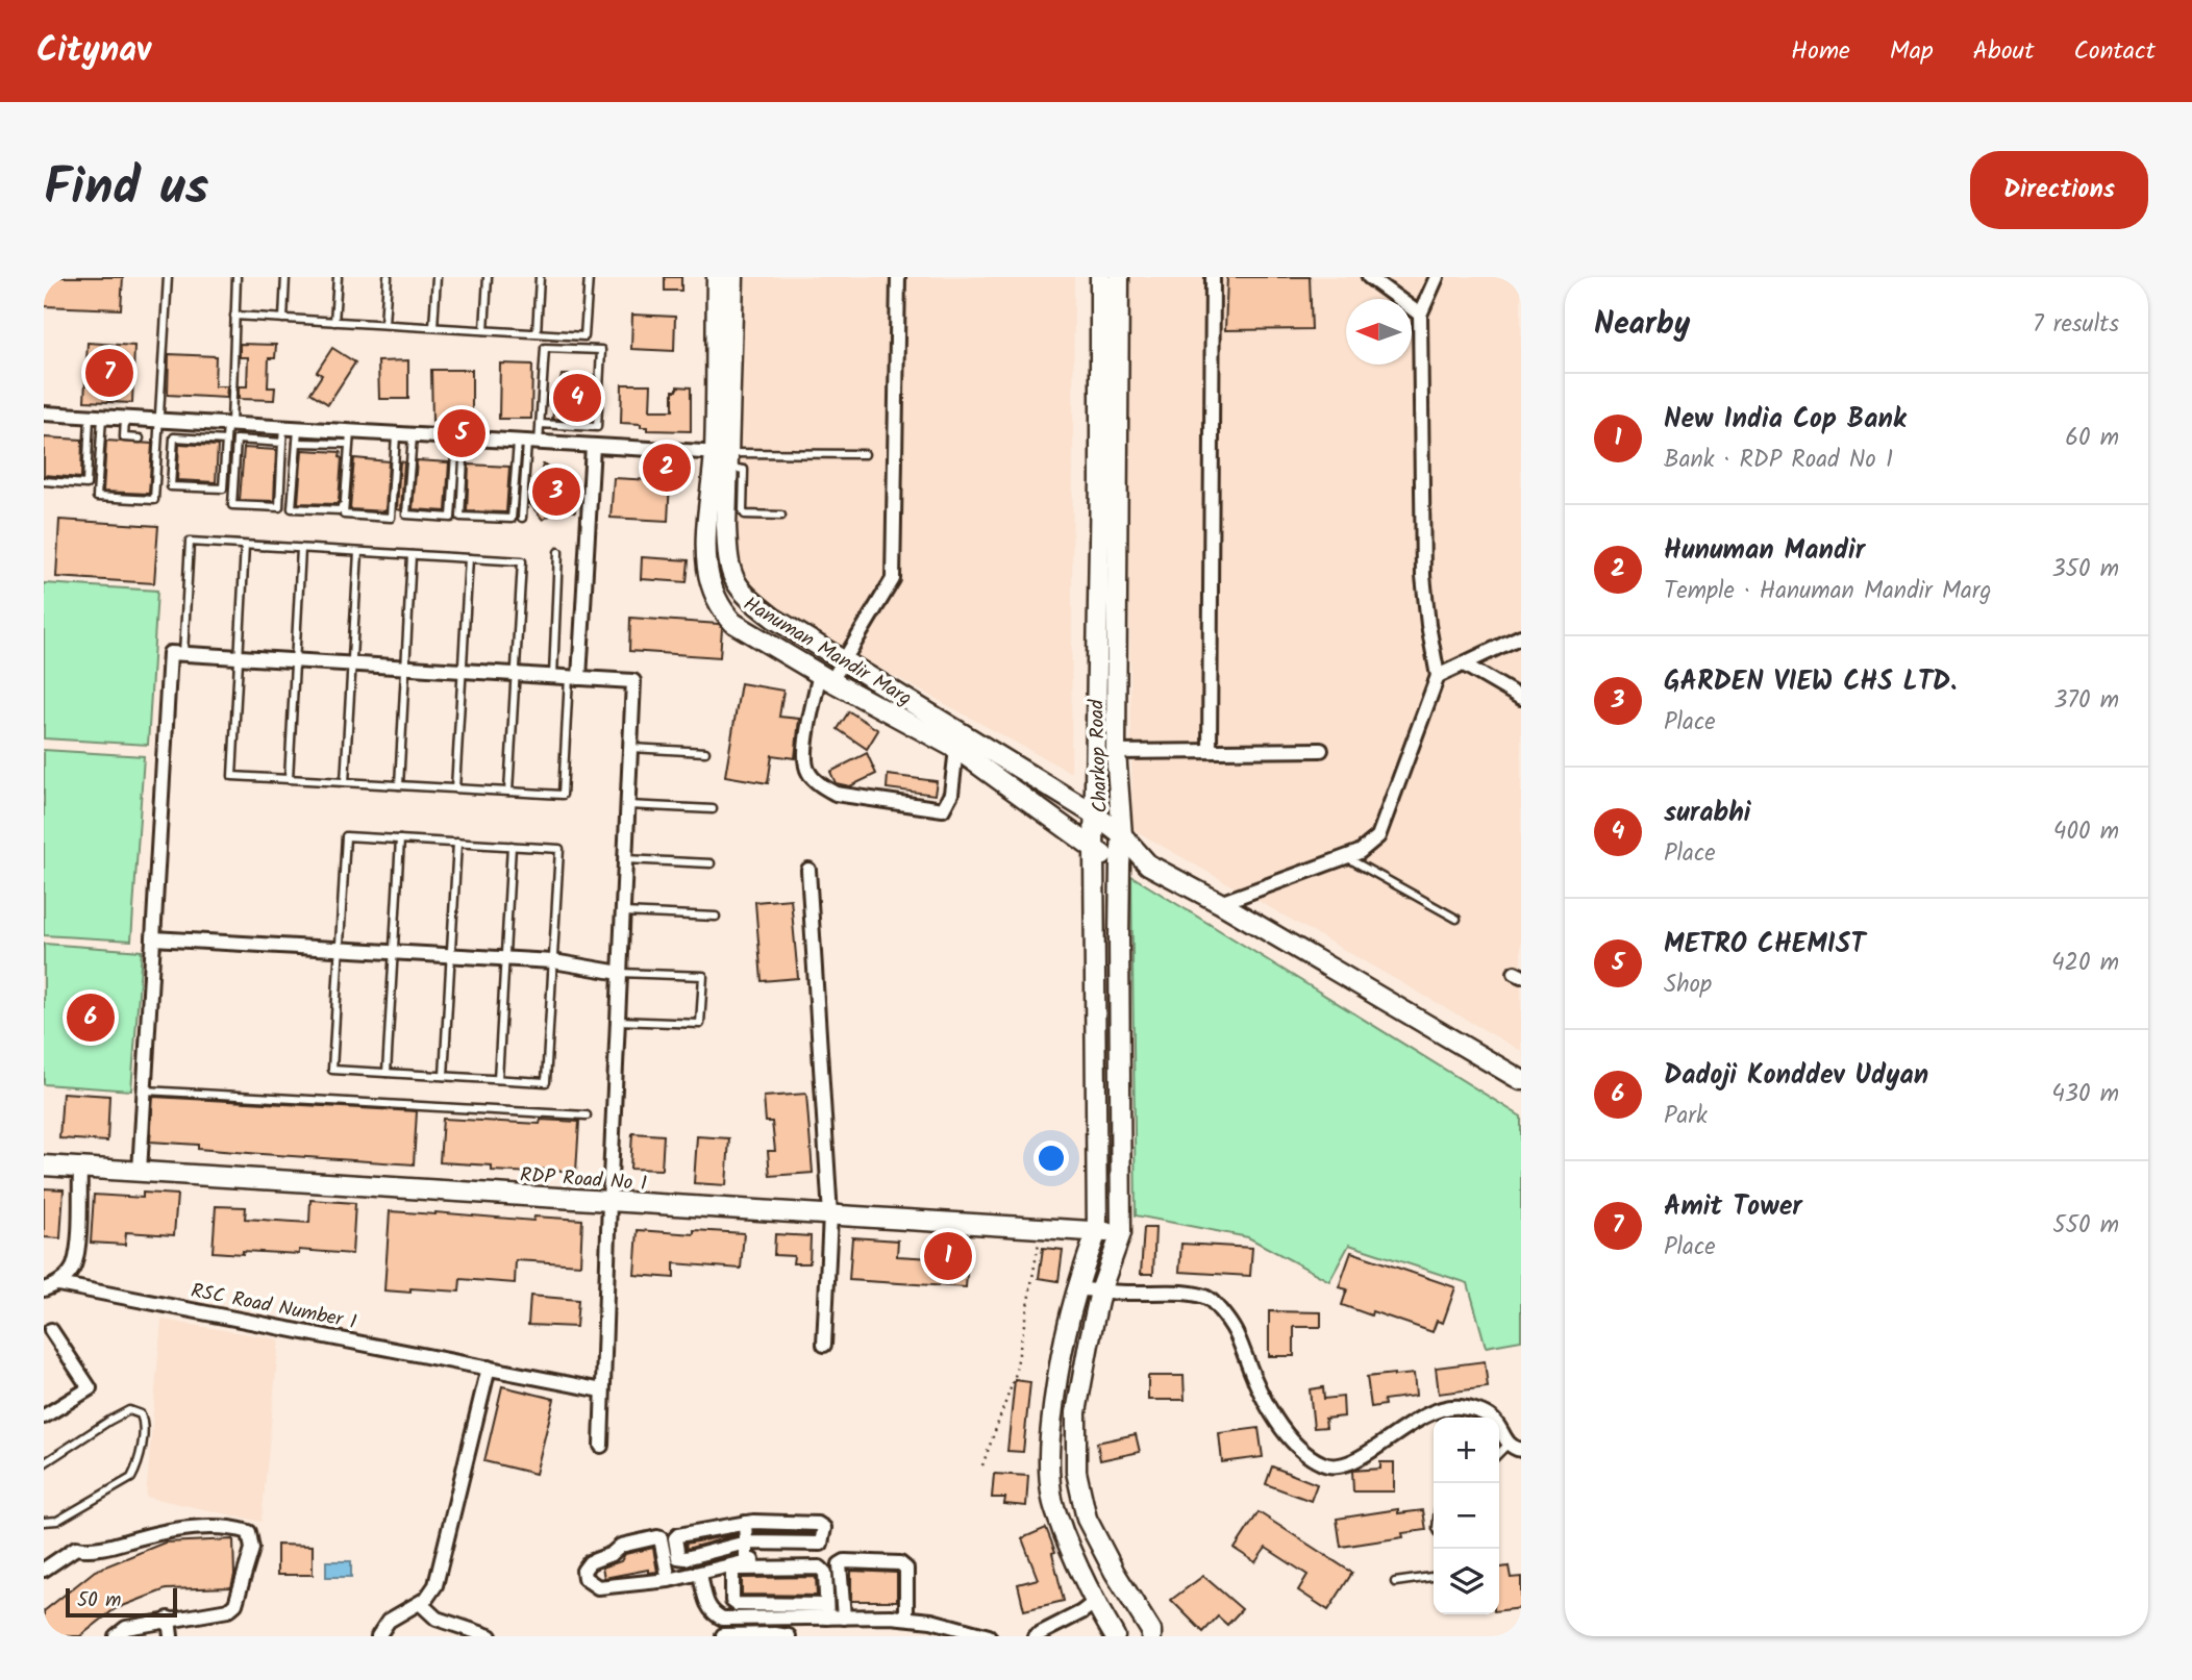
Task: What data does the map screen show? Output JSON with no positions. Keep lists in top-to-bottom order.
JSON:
{
  "streets": {
    "street": [
      "Hanuman Mandir Marg",
      "Charkop Road",
      "RDP Road No 1",
      "RSC Road Number 1"
    ]
  },
  "crossings": [
    ["Hanuman Mandir Marg", "Charkop Road"],
    ["Charkop Road", "RDP Road No 1"]
  ],
  "scale_bar": "50 m",
  "north": "left",
  "page": {
    "header": "Citynav",
    "nav": [
      "Home",
      "Map",
      "About",
      "Contact"
    ],
    "title": "Find us",
    "buttons": "Directions",
    "heading": ["Nearby", "7 results"],
    "pins": [
      "7",
      "4",
      "5",
      "2",
      "3",
      "6",
      "1"
    ],
    "list": [
      {
        "mark": "1",
        "name": "New India Cop Bank",
        "note": "Bank · RDP Road No 1",
        "value": "60 m"
      },
      {
        "mark": "2",
        "name": "Hunuman Mandir",
        "note": "Temple · Hanuman Mandir Marg",
        "value": "350 m"
      },
      {
        "mark": "3",
        "name": "GARDEN VIEW CHS LTD.",
        "note": "Place",
        "value": "370 m"
      },
      {
        "mark": "4",
        "name": "surabhi",
        "note": "Place",
        "value": "400 m"
      },
      {
        "mark": "5",
        "name": "METRO CHEMIST",
        "note": "Shop",
        "value": "420 m"
      },
      {
        "mark": "6",
        "name": "Dadoji Konddev Udyan",
        "note": "Park",
        "value": "430 m"
      },
      {
        "mark": "7",
        "name": "Amit Tower",
        "note": "Place",
        "value": "550 m"
      }
    ],
    "map_buttons": ["+", "−"],
    "scale": "50 m"
  }
}
